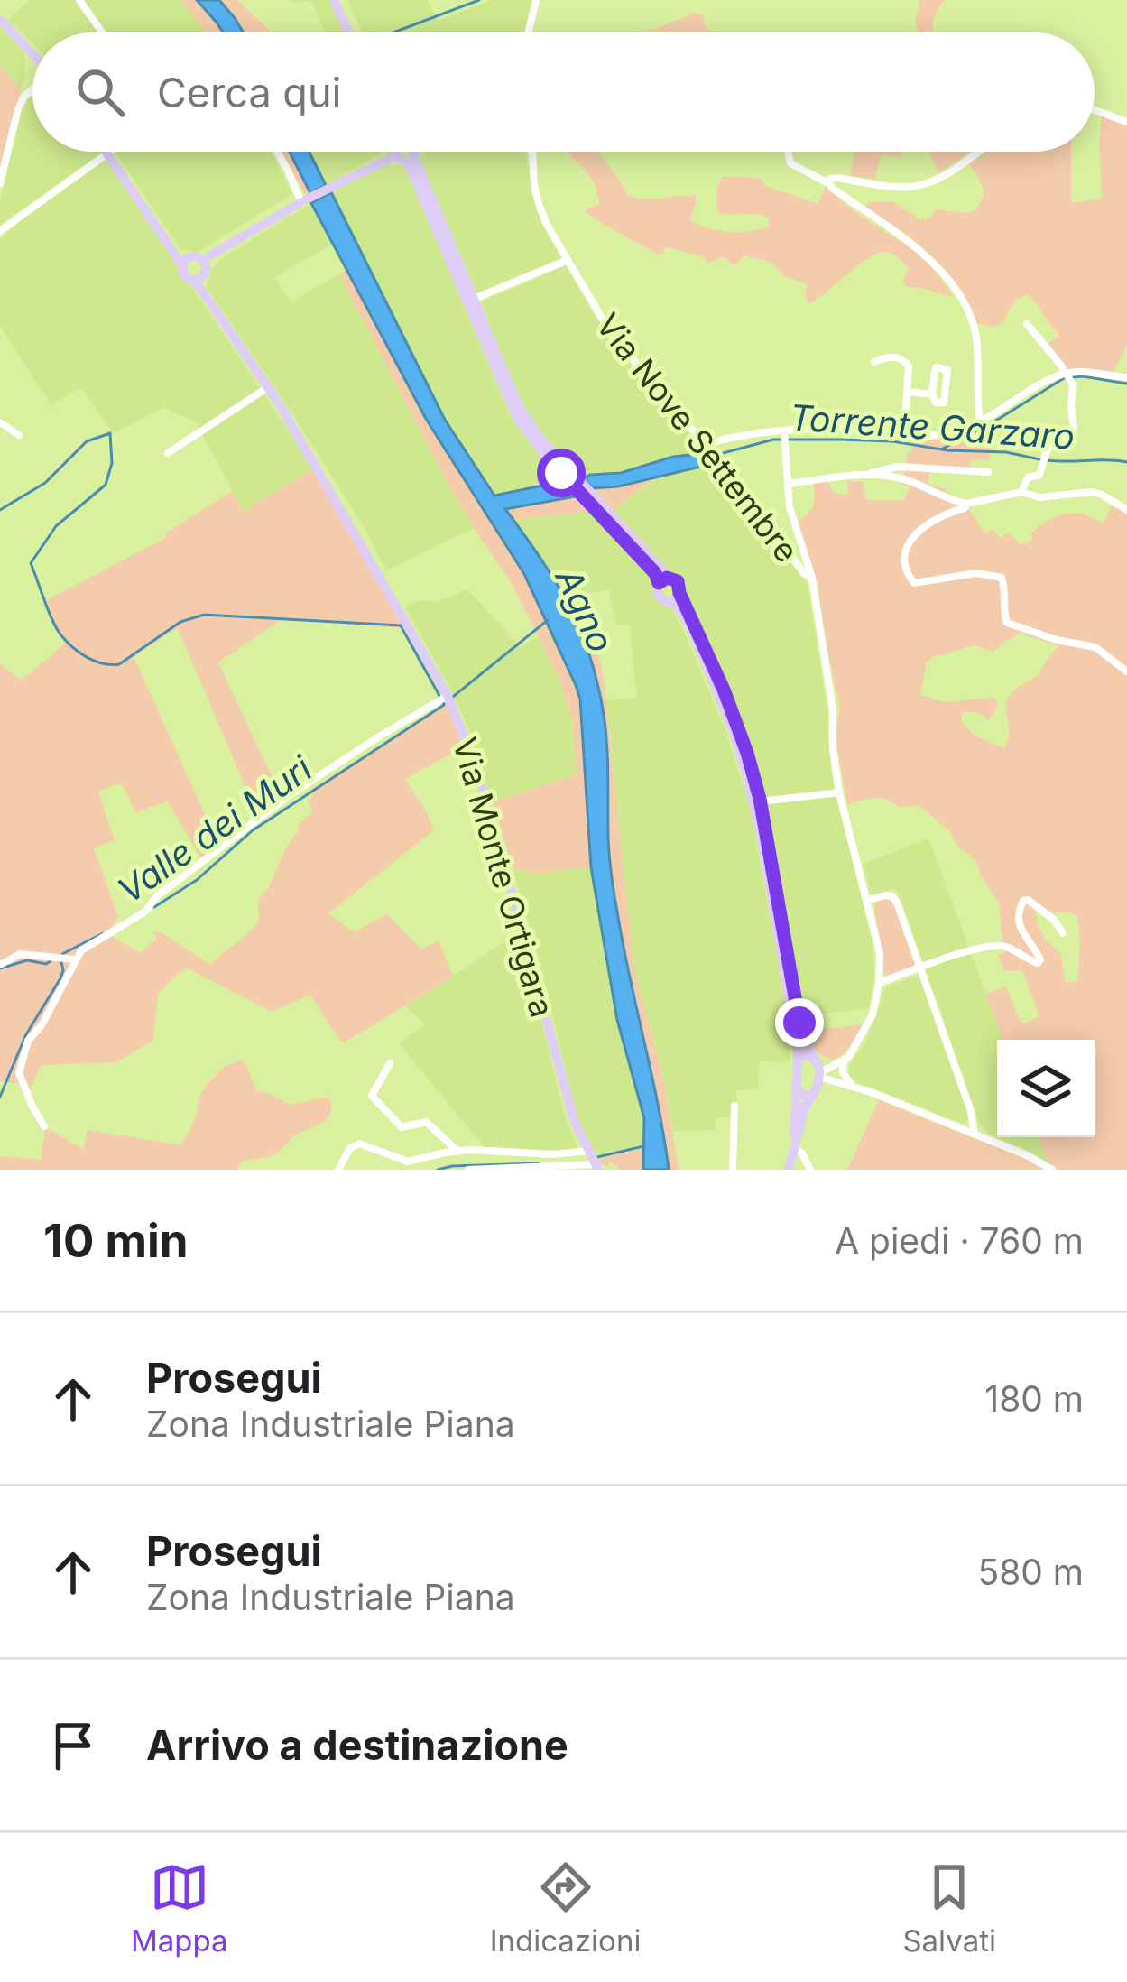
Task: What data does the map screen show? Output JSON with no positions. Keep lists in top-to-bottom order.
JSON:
{
  "streets": {
    "main road": ["Via Monte Ortigara"],
    "street": ["Via Nove Settembre"]
  },
  "water": ["Torrente Garzaro", "Agno", "Valle dei Muri"],
  "page": {
    "search": "Cerca qui",
    "heading": ["10 min", "A piedi · 760 m"],
    "list": [
      ["Prosegui", "Zona Industriale Piana", "180 m"],
      ["Prosegui", "Zona Industriale Piana", "580 m"],
      "Arrivo a destinazione"
    ],
    "nav": ["Mappa", "Indicazioni", "Salvati"]
  }
}
